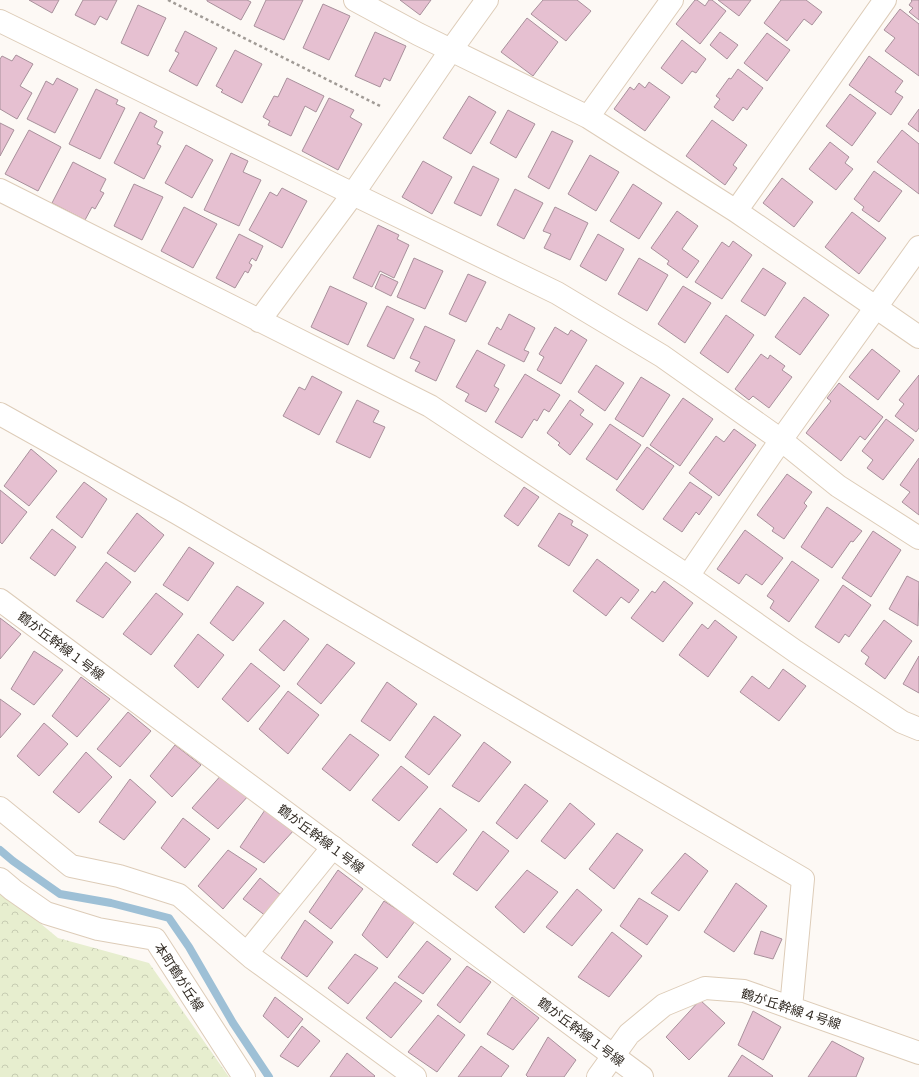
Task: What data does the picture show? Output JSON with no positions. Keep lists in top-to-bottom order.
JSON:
{
  "streets": {
    "street": ["鶴が丘幹線１号線", "本町鶴が丘線", "鶴が丘幹線４号線"]
  },
  "crossings": [
    ["鶴が丘幹線１号線", "鶴が丘幹線４号線"]
  ]
}
